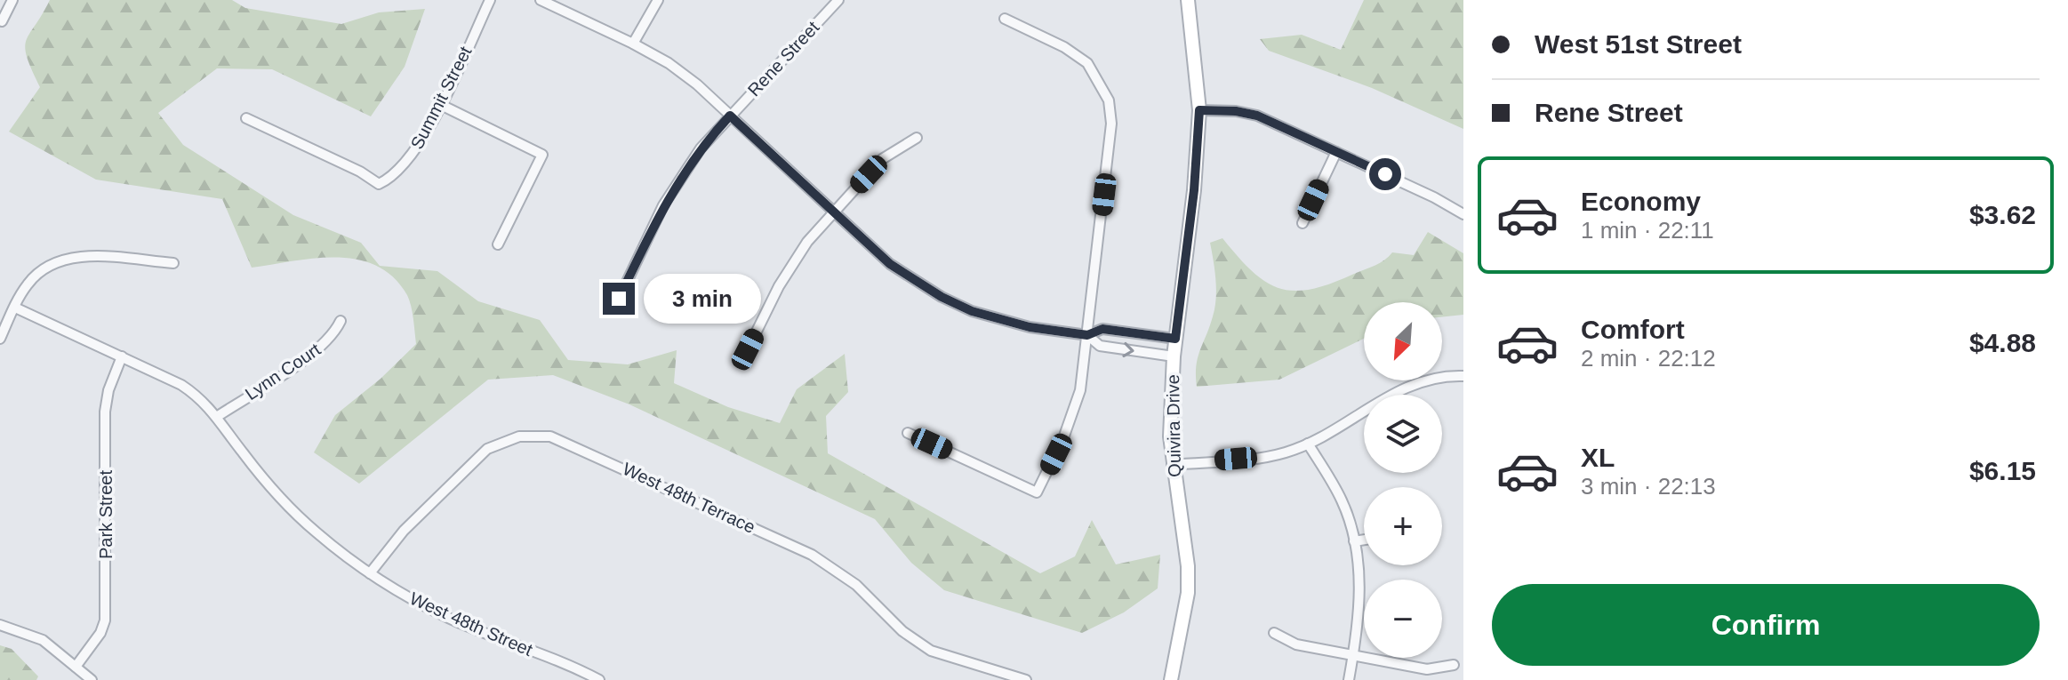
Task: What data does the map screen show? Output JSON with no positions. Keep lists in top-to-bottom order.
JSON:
{
  "streets": {
    "main road": ["Quivira Drive"],
    "street": [
      "Rene Street",
      "Summit Street",
      "Lynn Court",
      "West 48th Terrace",
      "Park Street",
      "West 48th Street"
    ]
  },
  "crossings": [
    ["Lynn Court", "West 48th Street"],
    ["West 48th Terrace", "West 48th Street"],
    ["Park Street", "West 48th Street"]
  ],
  "north": "bottom left",
  "page": {
    "banner": ["West 51st Street", "Rene Street"],
    "list": [
      {
        "name": "Economy",
        "note": "1 min · 22:11",
        "value": "$3.62"
      },
      {
        "name": "Comfort",
        "note": "2 min · 22:12",
        "value": "$4.88"
      },
      {
        "name": "XL",
        "note": "3 min · 22:13",
        "value": "$6.15"
      }
    ],
    "bubble": "3 min",
    "map_buttons": ["+", "−"],
    "buttons": "Confirm"
  }
}
